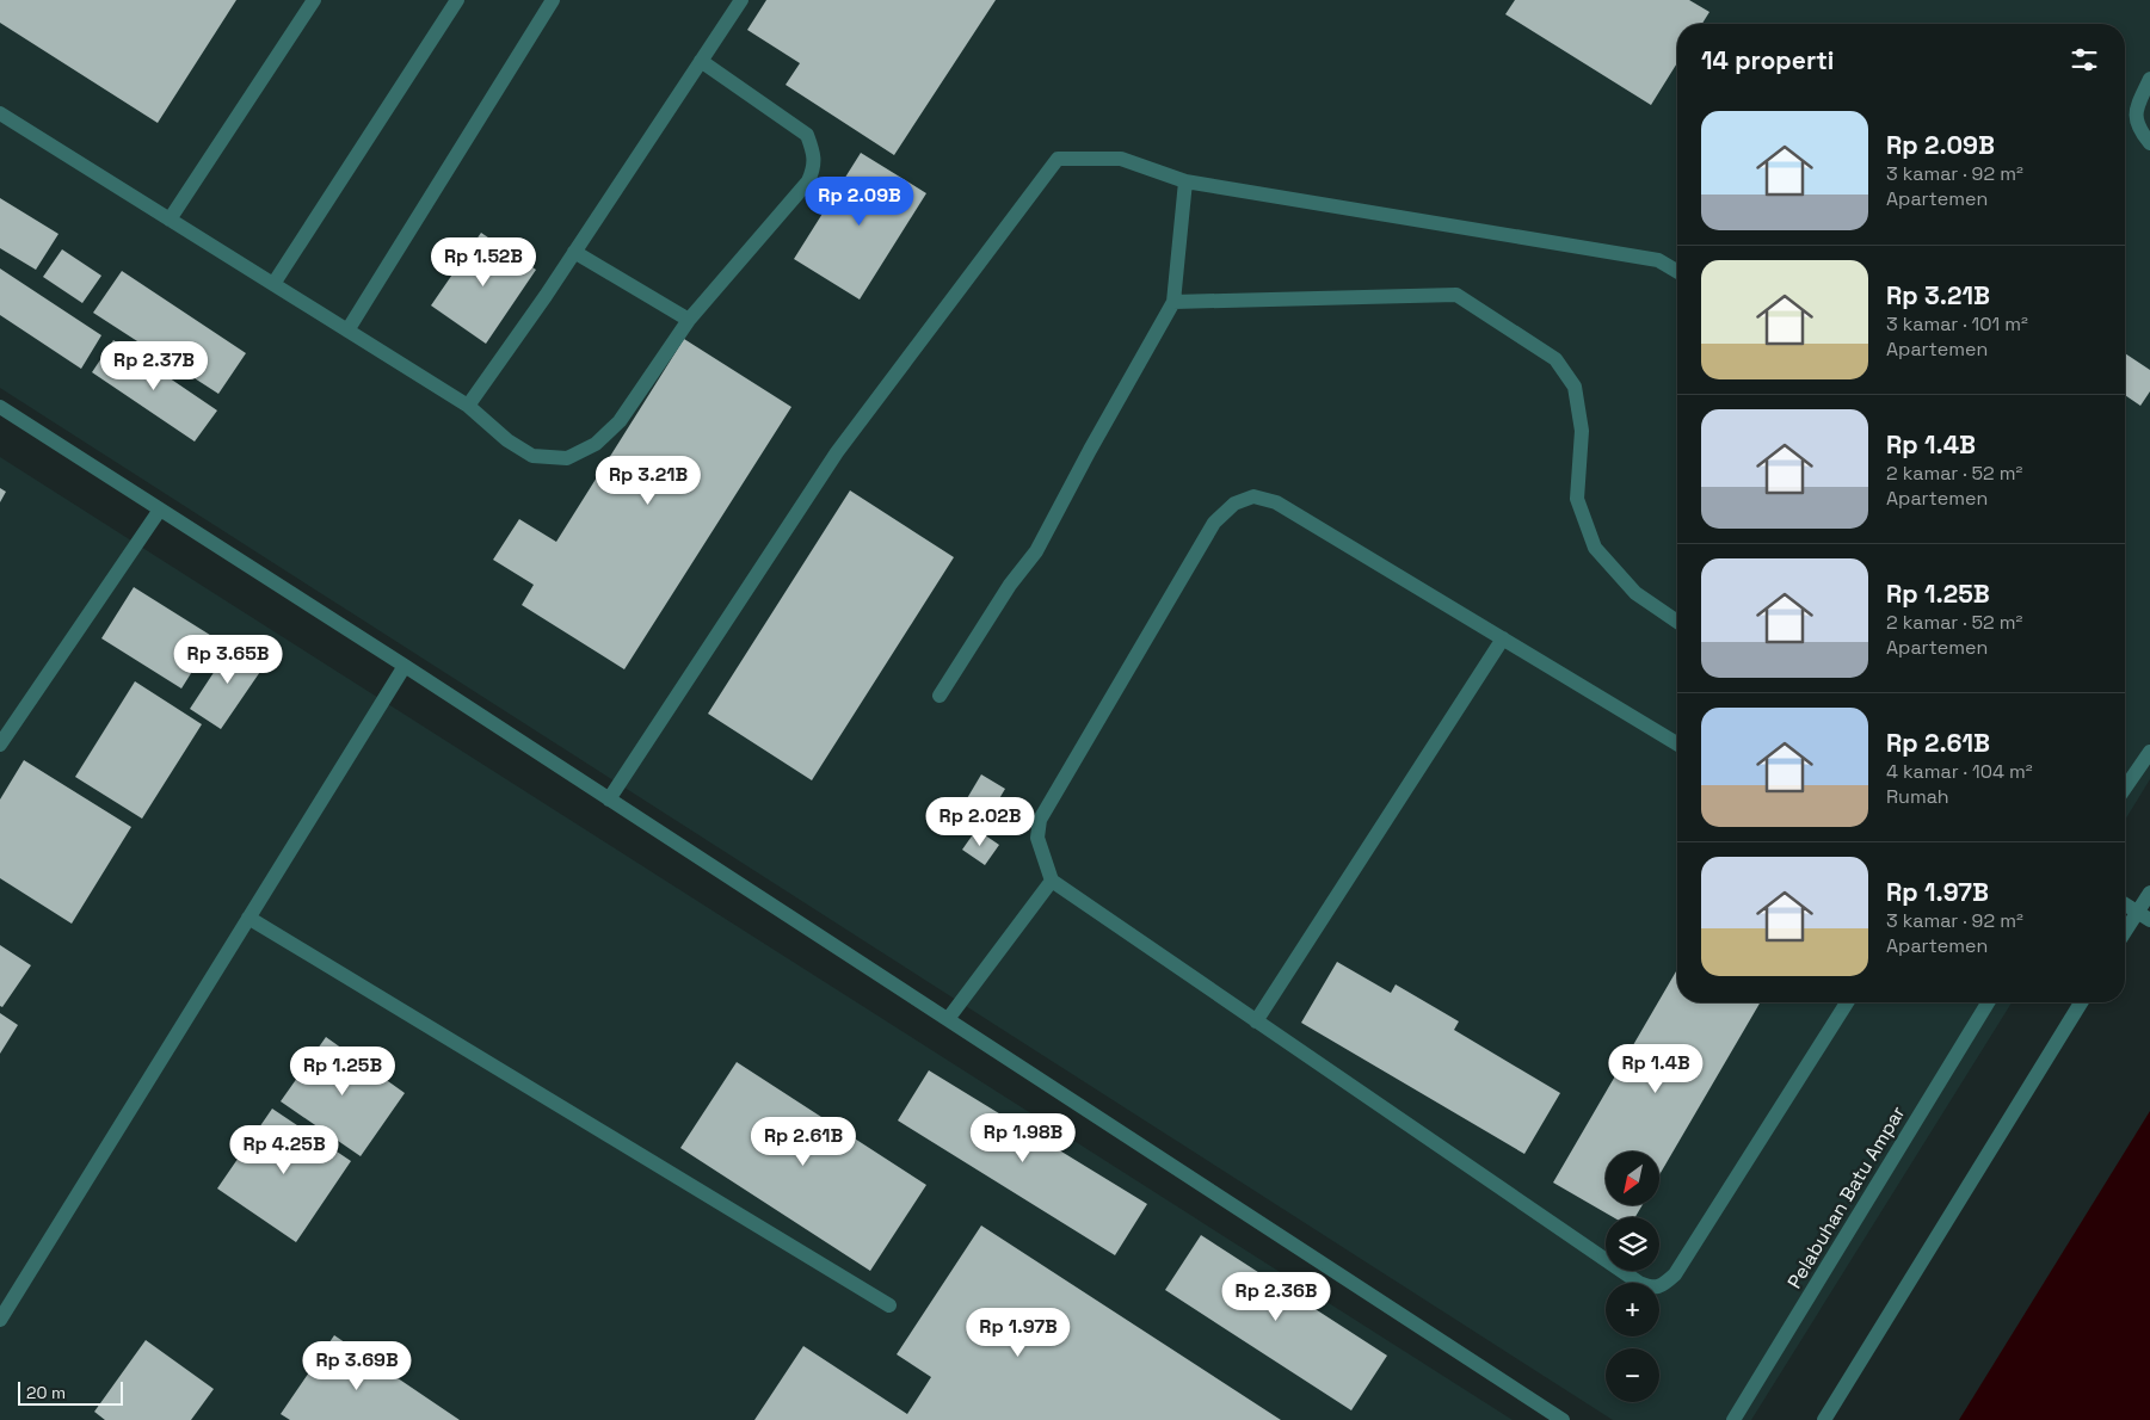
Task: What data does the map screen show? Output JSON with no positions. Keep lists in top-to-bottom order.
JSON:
{
  "streets": {
    "lane": ["Pelabuhan Batu Ampar"]
  },
  "scale_bar": "20 m",
  "north": "bottom left",
  "page": {
    "heading": "14 properti",
    "list": [
      {
        "name": "Rp 2.09B",
        "note": "3 kamar · 92 m² · Apartemen"
      },
      {
        "name": "Rp 3.21B",
        "note": "3 kamar · 101 m² · Apartemen"
      },
      {
        "name": "Rp 1.4B",
        "note": "2 kamar · 52 m² · Apartemen"
      },
      {
        "name": "Rp 1.25B",
        "note": "2 kamar · 52 m² · Apartemen"
      },
      {
        "name": "Rp 2.61B",
        "note": "4 kamar · 104 m² · Rumah"
      },
      {
        "name": "Rp 1.97B",
        "note": "3 kamar · 92 m² · Apartemen"
      }
    ],
    "price": [
      "Rp 2.09B",
      "Rp 1.52B",
      "Rp 2.37B",
      "Rp 3.21B",
      "Rp 3.65B",
      "Rp 2.02B",
      "Rp 1.4B",
      "Rp 1.25B",
      "Rp 1.98B",
      "Rp 2.61B",
      "Rp 4.25B",
      "Rp 2.36B",
      "Rp 1.97B",
      "Rp 3.69B"
    ],
    "map_buttons": ["+", "−"],
    "scale": "20 m"
  }
}
